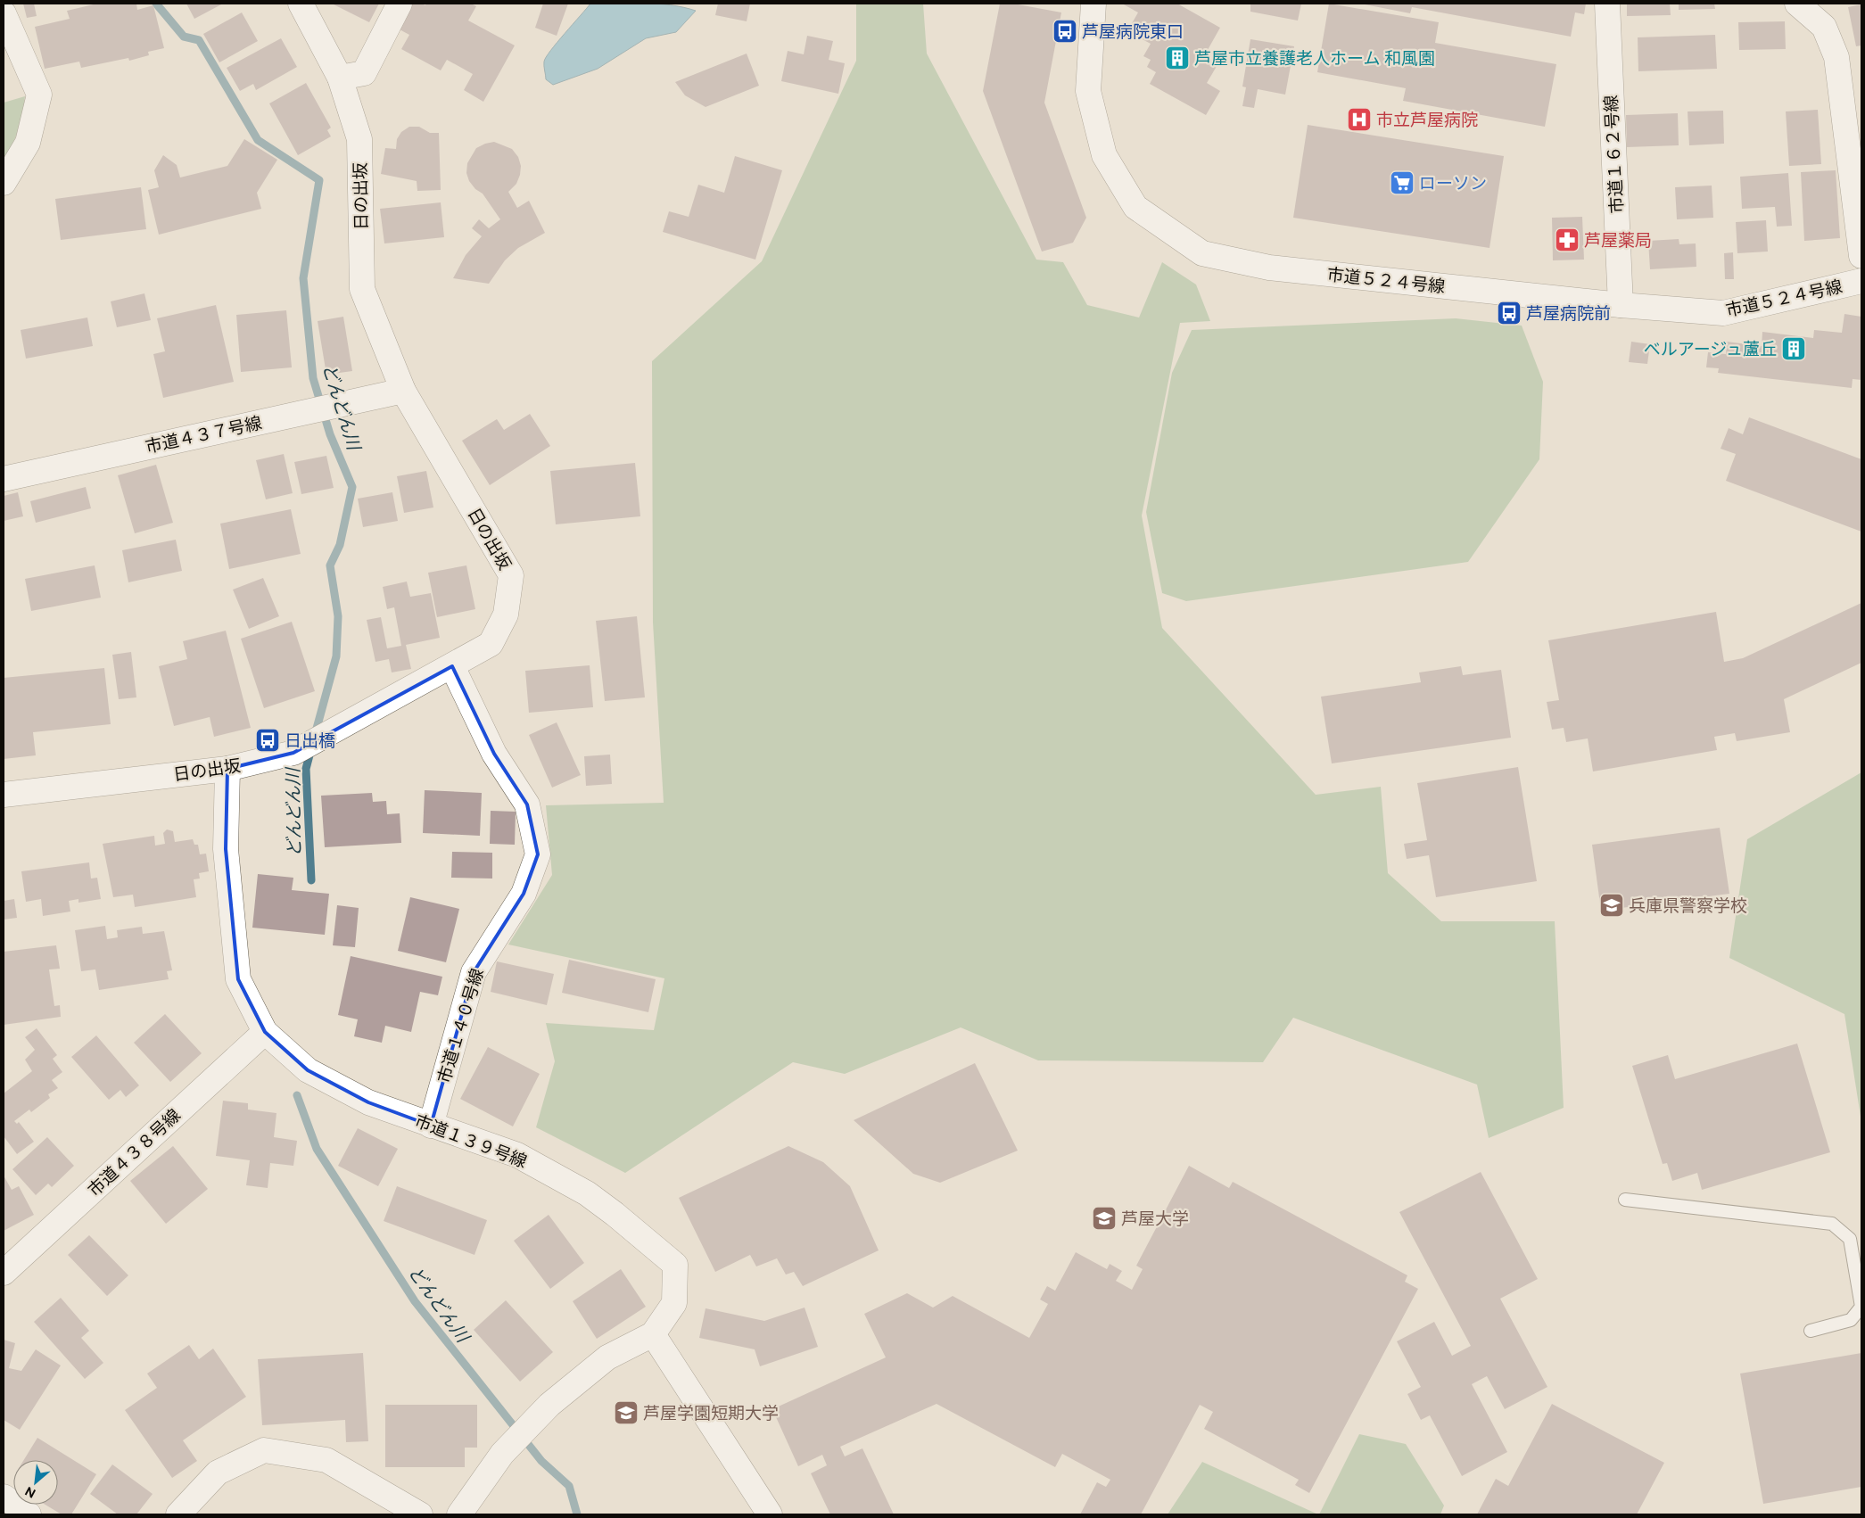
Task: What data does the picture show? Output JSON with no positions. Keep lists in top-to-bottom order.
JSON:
{
  "streets": {
    "street": [
      "市道１６２号線",
      "日の出坂",
      "市道５２４号線",
      "市道４３７号線",
      "市道１４０号線",
      "市道１３９号線",
      "市道４３８号線"
    ]
  },
  "crossings": [
    ["市道１６２号線", "市道５２４号線"],
    ["日の出坂", "市道４３７号線"],
    ["日の出坂", "市道１４０号線"],
    ["日の出坂", "市道１３９号線"],
    ["市道１４０号線", "市道１３９号線"],
    ["市道１３９号線", "市道４３８号線"]
  ],
  "water": ["どんどん川"],
  "places": {
    "bus stop": ["芦屋病院東口", "芦屋病院前", "日出橋"],
    "building": ["芦屋市立養護老人ホーム 和風園", "ベルアージュ蘆丘"],
    "hospital": ["市立芦屋病院"],
    "supermarket": ["ローソン"],
    "pharmacy": ["芦屋薬局"],
    "school or university": ["兵庫県警察学校", "芦屋大学", "芦屋学園短期大学"]
  },
  "north": "bottom left"
}
